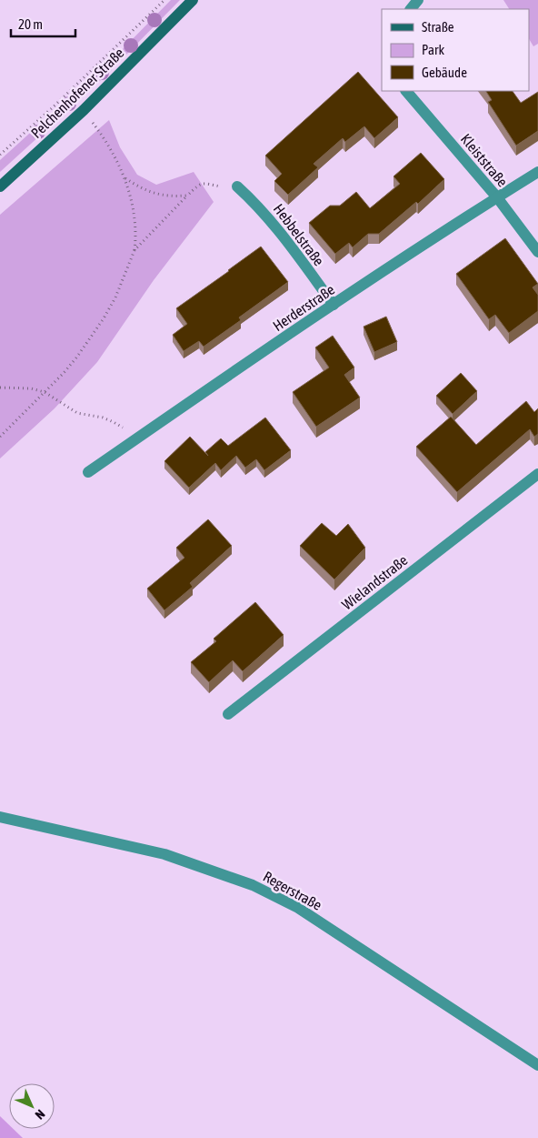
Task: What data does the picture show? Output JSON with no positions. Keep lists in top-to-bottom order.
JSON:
{
  "streets": {
    "main road": ["Pelchenhofener Straße"],
    "street": [
      "Kleiststraße",
      "Hebbelstraße",
      "Herderstraße",
      "Wielandstraße",
      "Regerstraße"
    ]
  },
  "crossings": [
    ["Kleiststraße", "Herderstraße"],
    ["Hebbelstraße", "Herderstraße"]
  ],
  "legend": ["Straße", "Park", "Gebäude"],
  "scale_bar": "20 m",
  "north": "bottom right"
}
